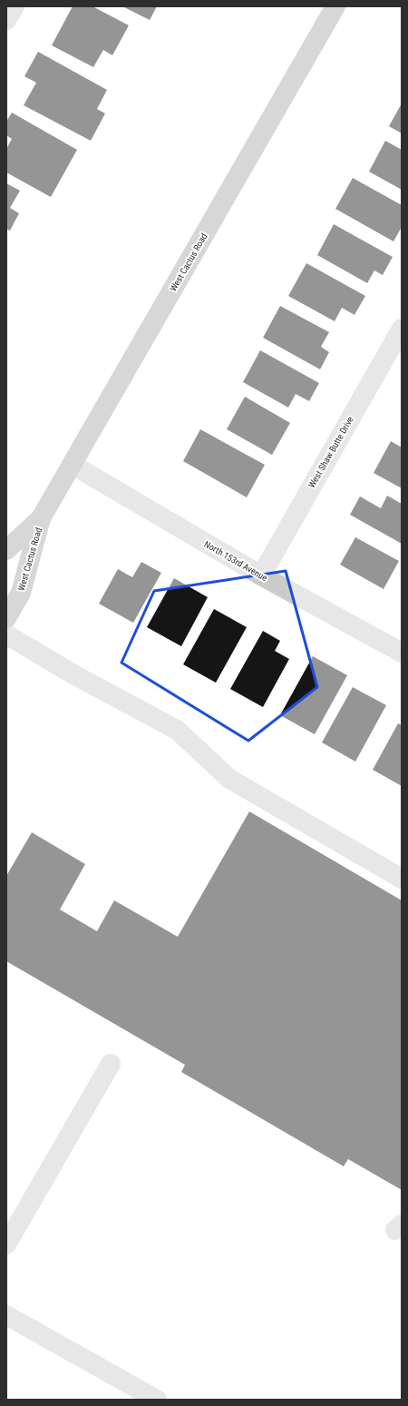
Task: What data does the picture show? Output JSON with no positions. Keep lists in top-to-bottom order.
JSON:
{
  "streets": {
    "main road": ["West Cactus Road"],
    "street": ["West Shaw Butte Drive", "North 153rd Avenue"]
  },
  "crossings": [
    ["West Cactus Road", "North 153rd Avenue"],
    ["West Shaw Butte Drive", "North 153rd Avenue"]
  ]
}
